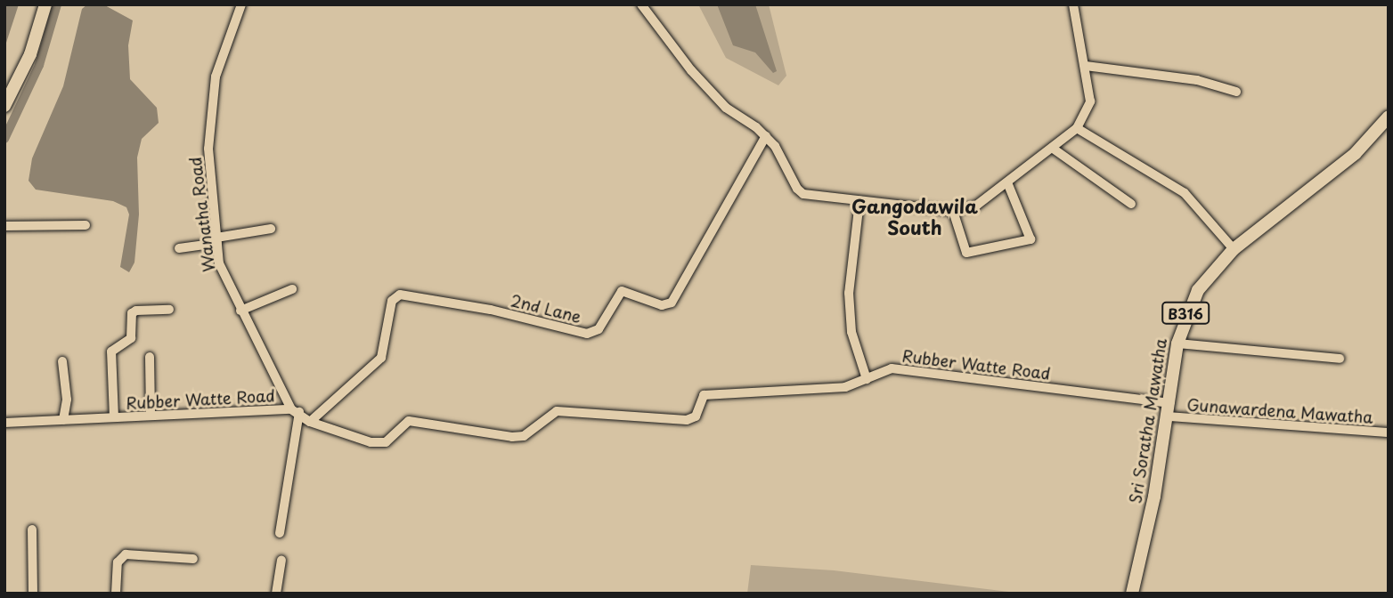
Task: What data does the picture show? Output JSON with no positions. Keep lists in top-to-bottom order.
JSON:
{
  "streets": {
    "main road": ["B316", "Sri Soratha Mawatha"],
    "street": [
      "Wanatha Road",
      "2nd Lane",
      "Rubber Watte Road",
      "Gunawardena Mawatha"
    ]
  },
  "crossings": [
    ["Wanatha Road", "Rubber Watte Road"],
    ["2nd Lane", "Rubber Watte Road"],
    ["Rubber Watte Road", "Gunawardena Mawatha"],
    ["Rubber Watte Road", "Sri Soratha Mawatha"],
    ["Gunawardena Mawatha", "Sri Soratha Mawatha"]
  ],
  "districts": ["Gangodawila South"]
}
